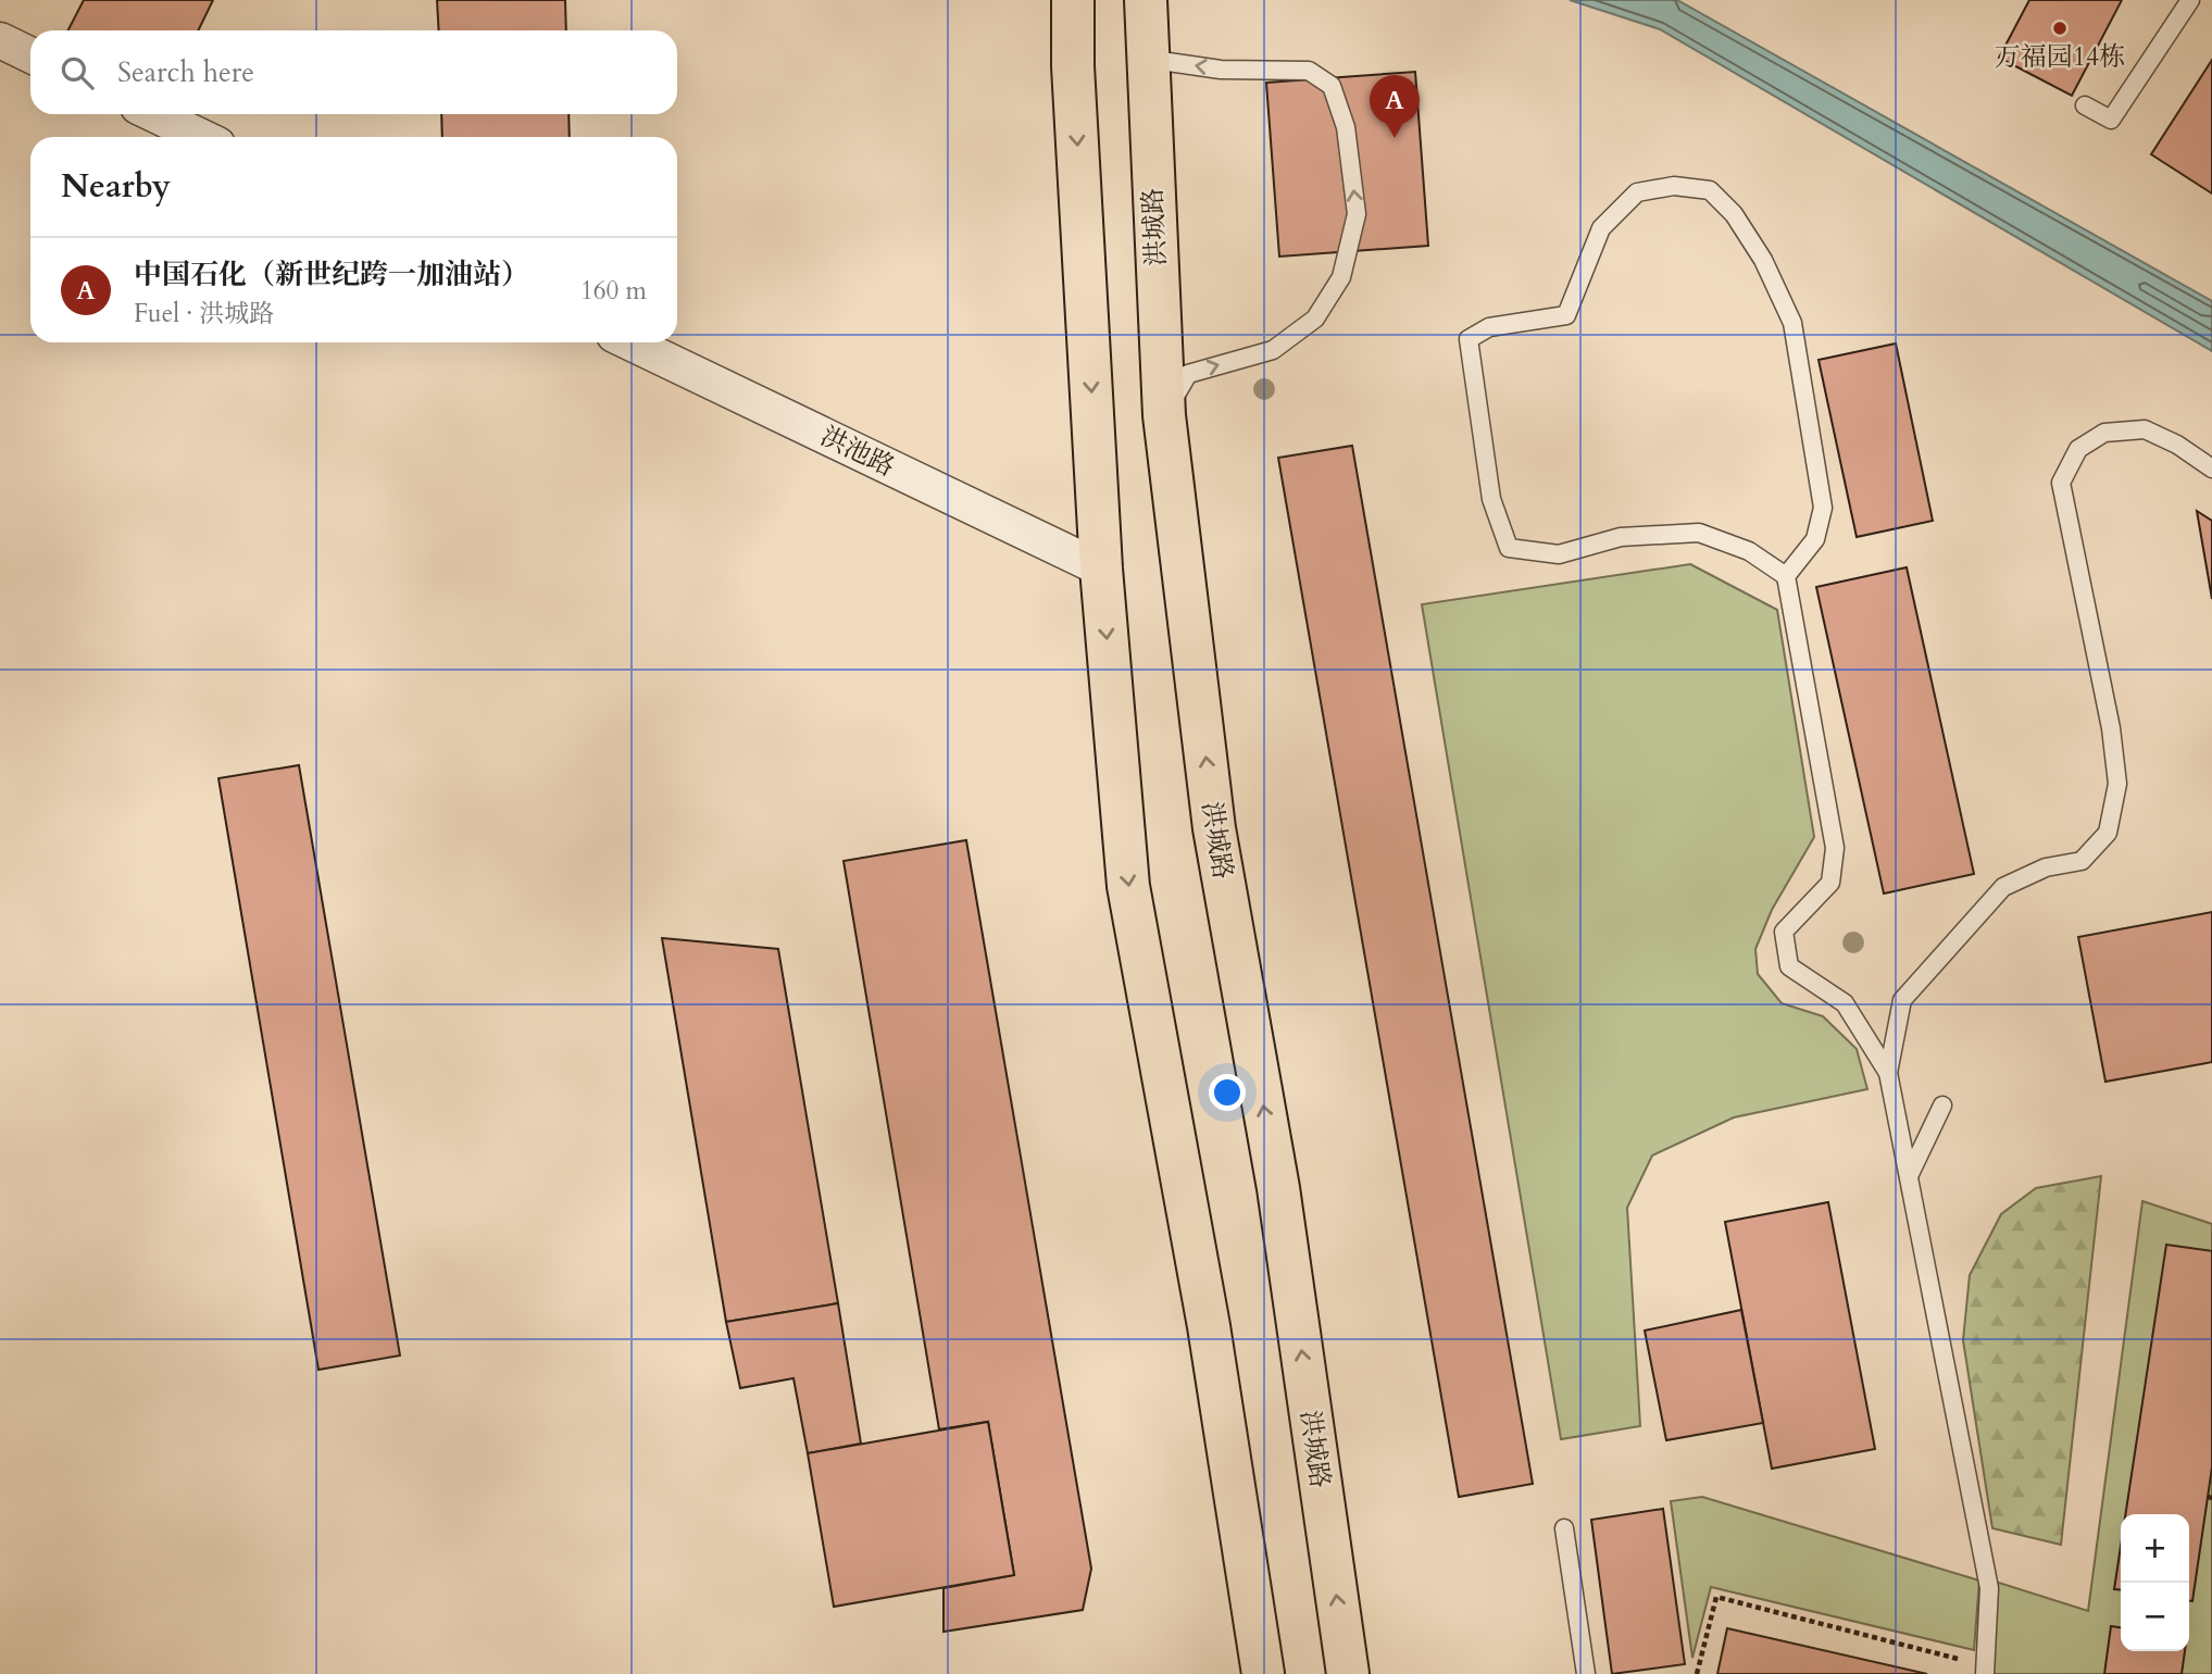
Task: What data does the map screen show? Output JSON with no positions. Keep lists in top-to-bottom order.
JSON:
{
  "streets": {
    "highway": ["洪城路"],
    "street": ["洪池路"]
  },
  "places": ["万福园14栋"],
  "page": {
    "search": "Search here",
    "pins": "A",
    "heading": "Nearby",
    "list": [
      {
        "mark": "A",
        "name": "中国石化（新世纪跨一加油站）",
        "note": "Fuel · 洪城路",
        "value": "160 m"
      }
    ],
    "map_buttons": ["+", "−"]
  }
}
